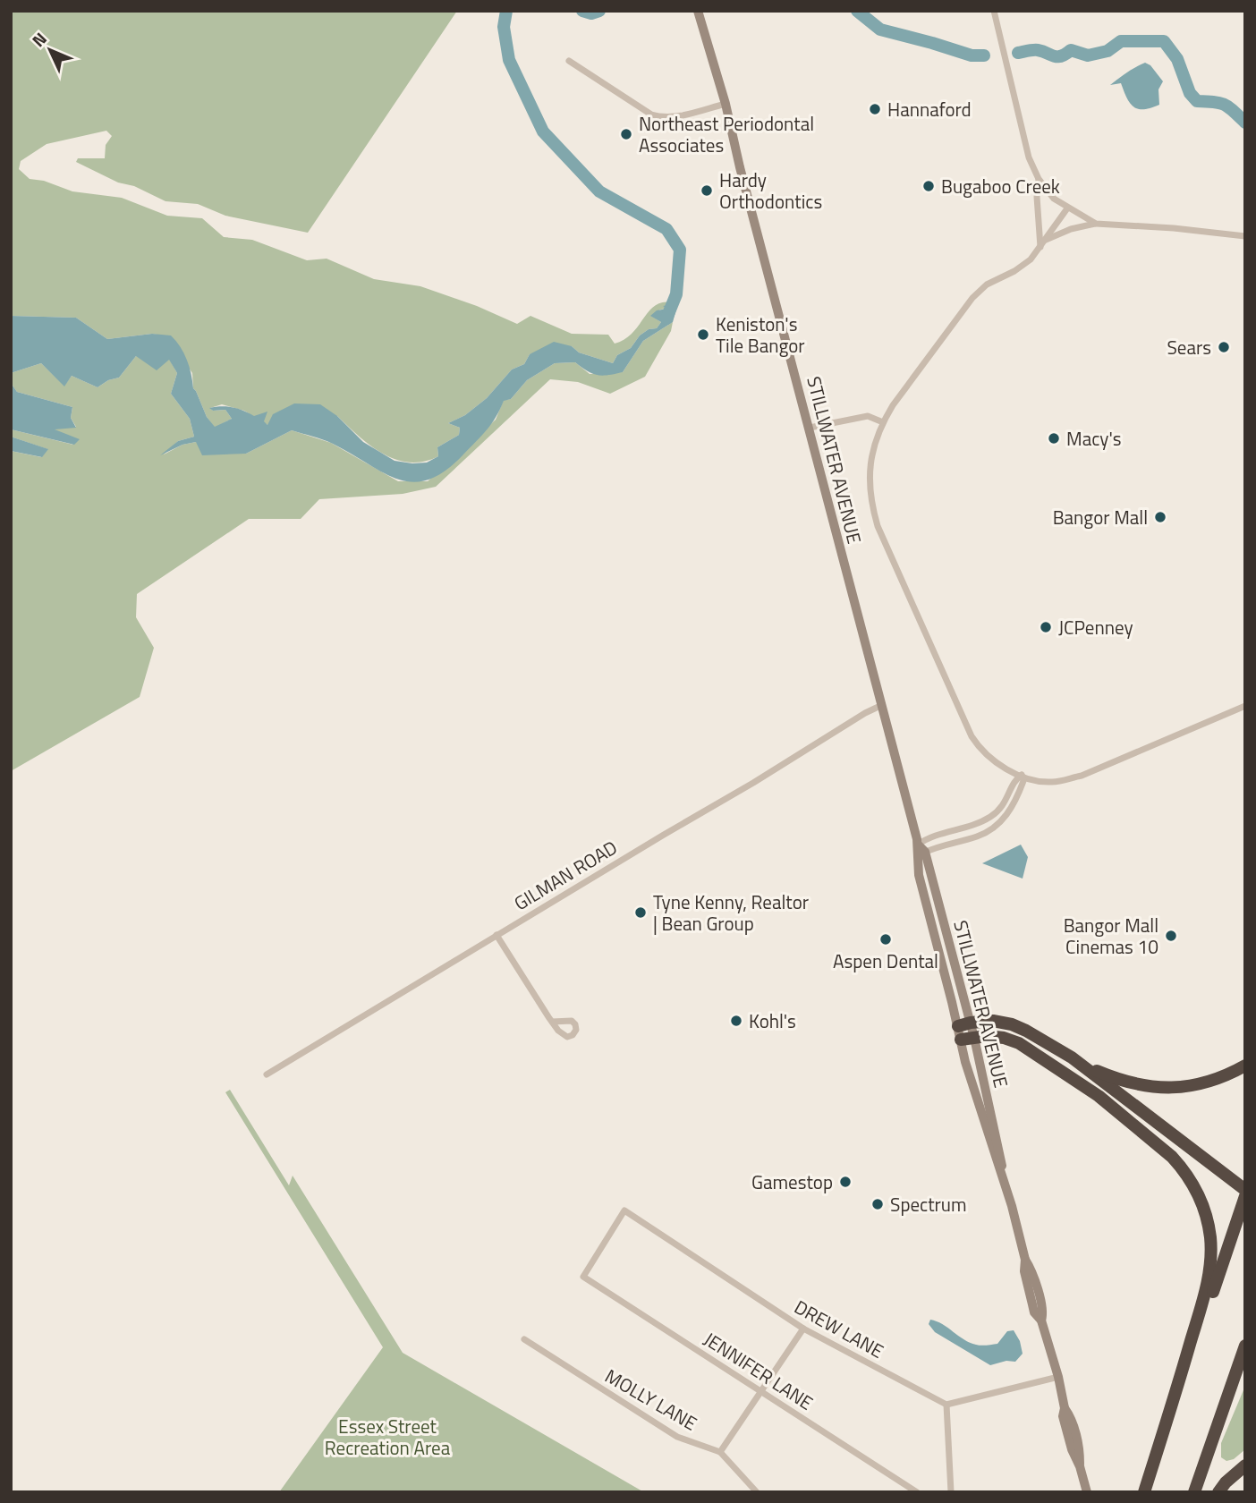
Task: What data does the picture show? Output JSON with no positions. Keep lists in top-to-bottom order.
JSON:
{
  "streets": {
    "main road": ["STILLWATER AVENUE"],
    "street": [
      "GILMAN ROAD",
      "DREW LANE",
      "JENNIFER LANE",
      "MOLLY LANE"
    ]
  },
  "crossings": [
    ["STILLWATER AVENUE", "GILMAN ROAD"],
    ["DREW LANE", "JENNIFER LANE"]
  ],
  "parks": ["Essex Street Recreation Area"],
  "places": [
    "Hannaford",
    "Northeast Periodontal Associates",
    "Bugaboo Creek",
    "Hardy Orthodontics",
    "Keniston's Tile Bangor",
    "Sears",
    "Macy's",
    "Bangor Mall",
    "JCPenney",
    "Tyne Kenny, Realtor | Bean Group",
    "Bangor Mall Cinemas 10",
    "Aspen Dental",
    "Kohl's",
    "Gamestop",
    "Spectrum"
  ],
  "north": "top left"
}
